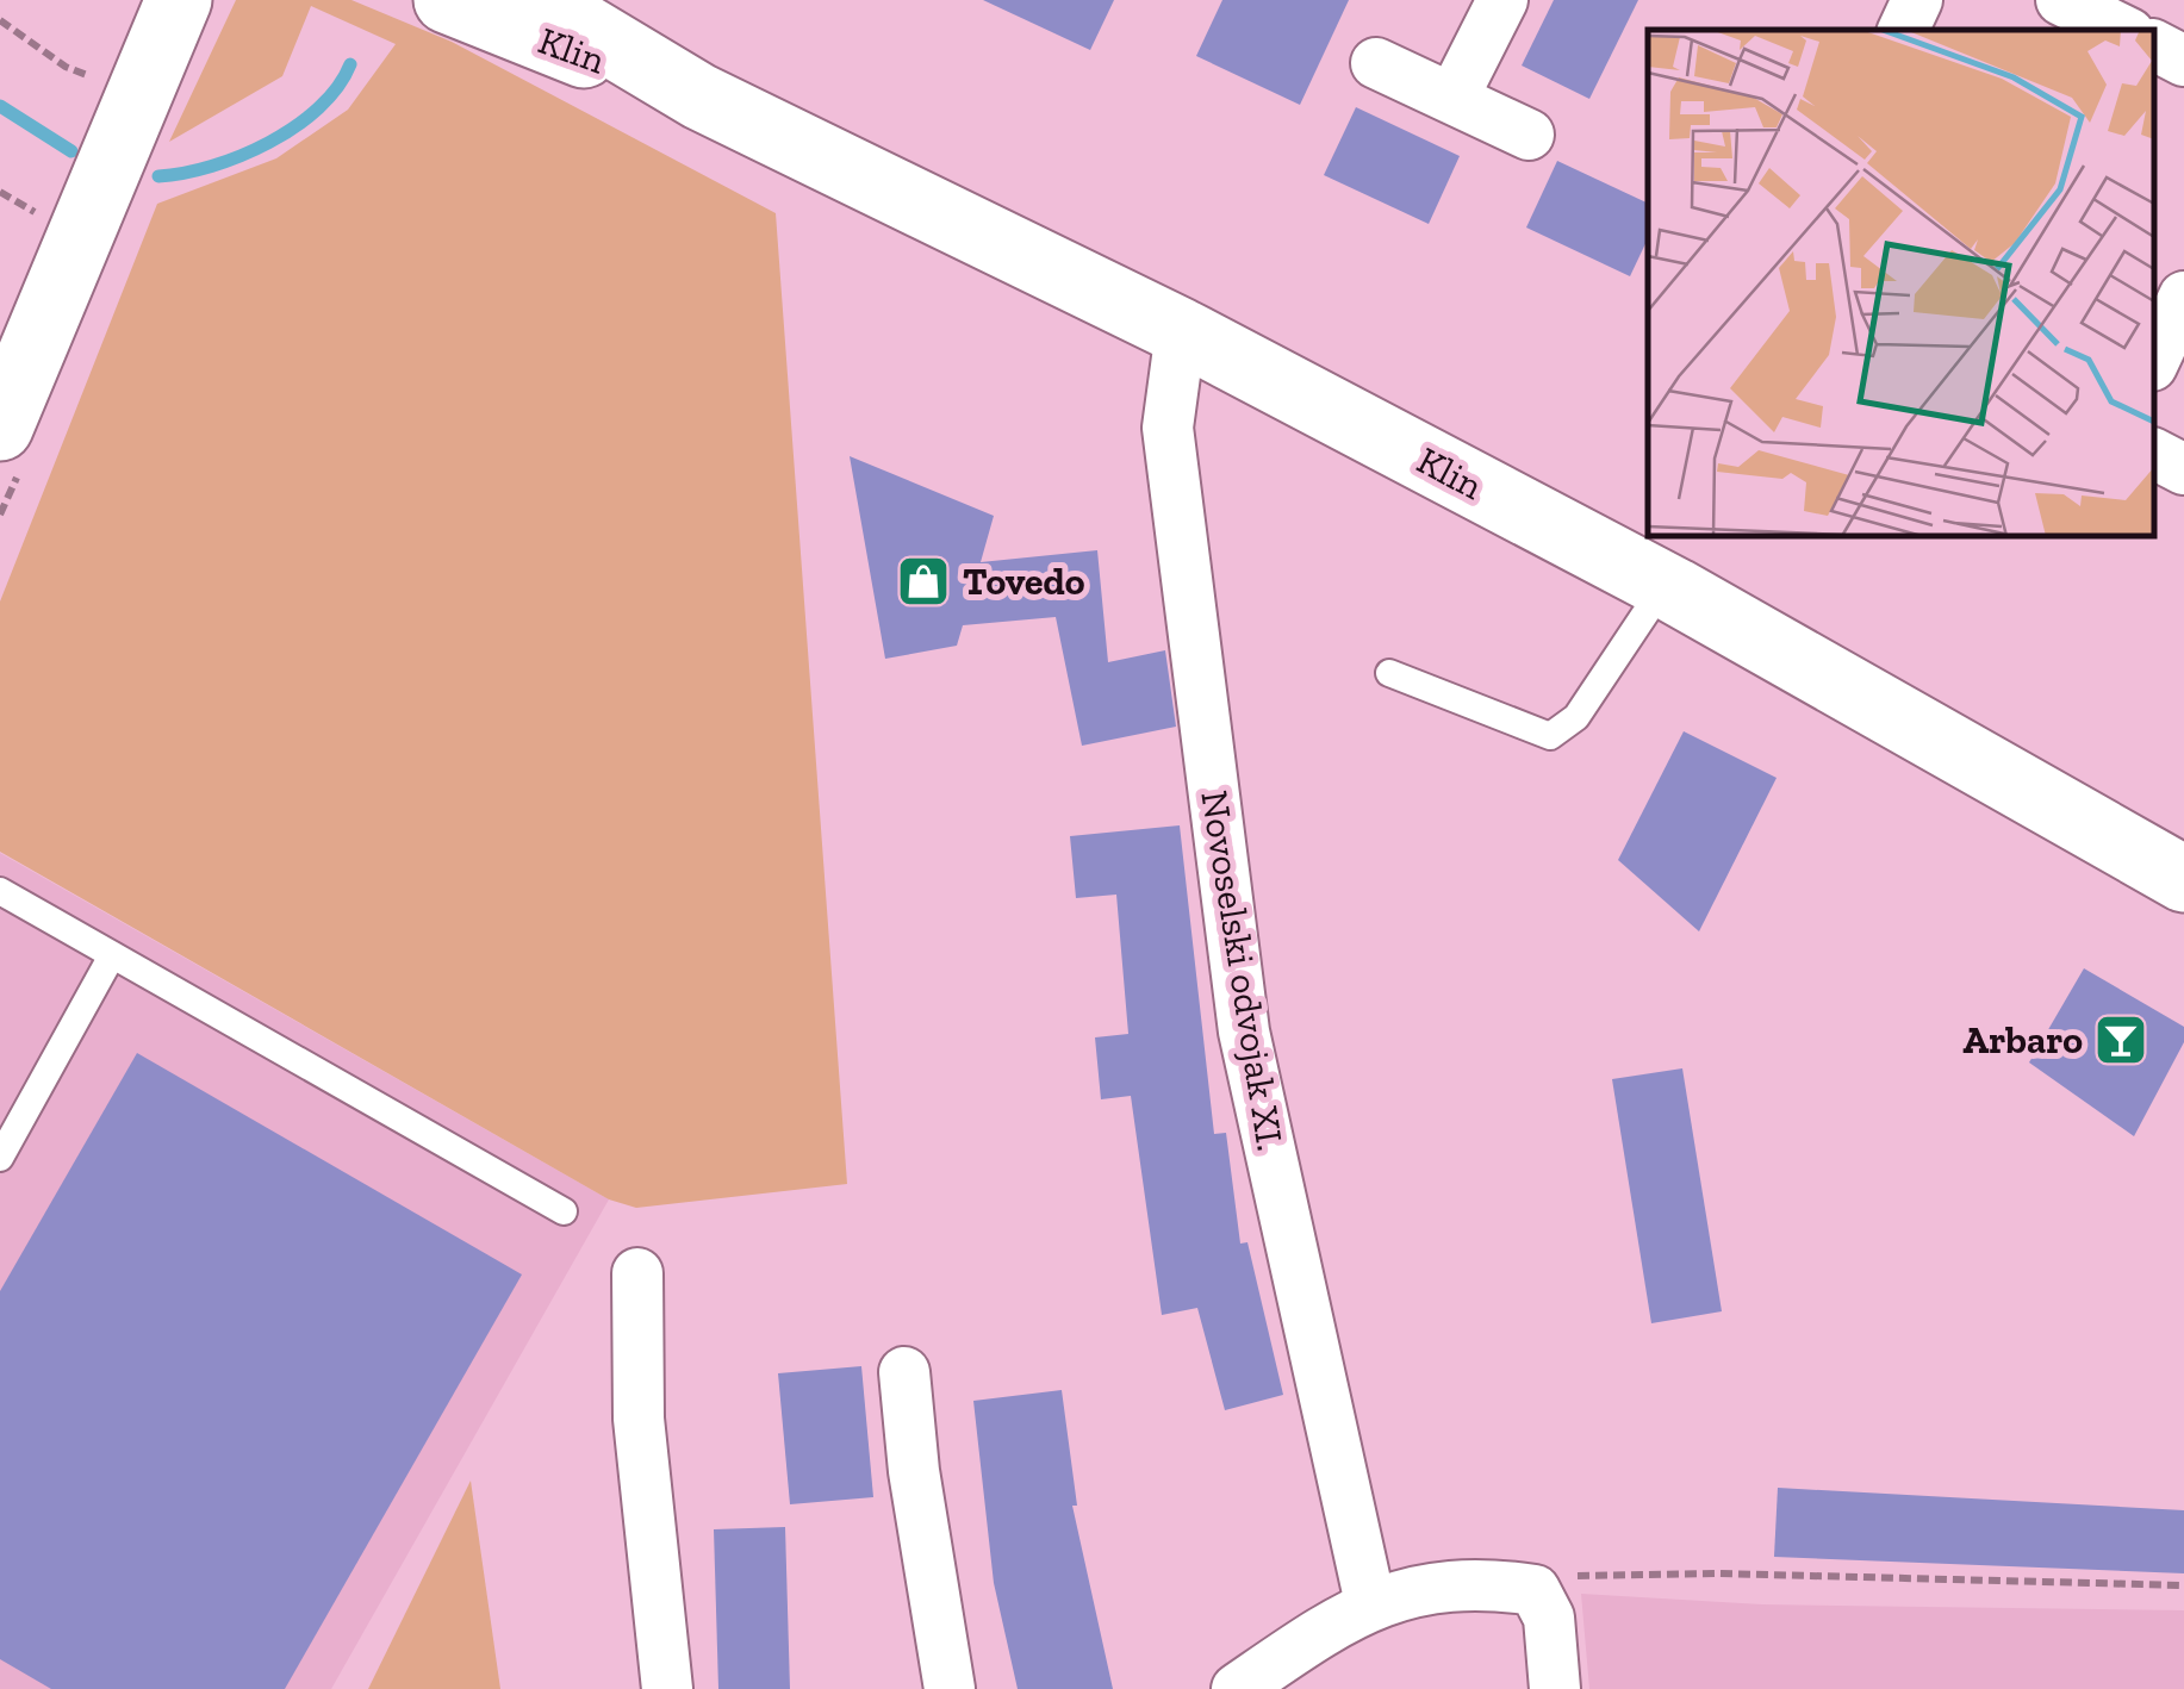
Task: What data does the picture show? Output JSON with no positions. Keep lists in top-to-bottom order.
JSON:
{
  "streets": {
    "street": ["Klin", "Novoselski odvojak XI."]
  },
  "crossings": [
    ["Klin", "Novoselski odvojak XI."]
  ],
  "places": {
    "shop": ["Tovedo"],
    "bar": ["Arbaro"]
  }
}
